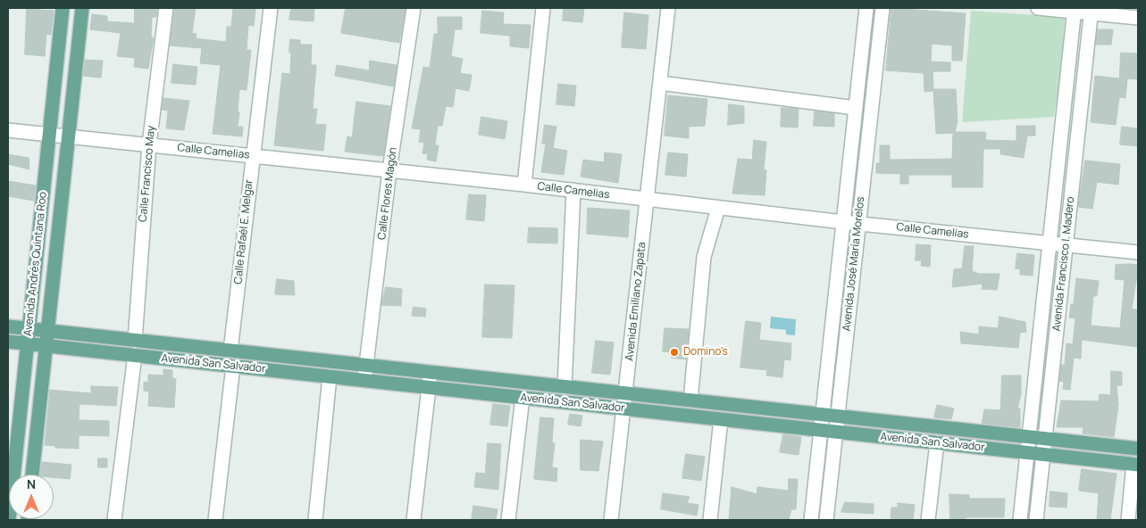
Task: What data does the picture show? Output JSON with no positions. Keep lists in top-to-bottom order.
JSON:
{
  "streets": {
    "main road": ["Avenida Andrés Quintana Roo", "Avenida San Salvador"],
    "street": [
      "Calle Camelias",
      "Calle Francisco May",
      "Calle Flores Magón",
      "Calle Rafaél E. Melgar",
      "Avenida José María Morelos",
      "Avenida Francisco I. Madero",
      "Avenida Emiliano Zapata"
    ]
  },
  "crossings": [
    ["Calle Camelias", "Calle Francisco May"],
    ["Calle Camelias", "Calle Flores Magón"],
    ["Calle Camelias", "Calle Rafaél E. Melgar"],
    ["Calle Camelias", "Avenida Andrés Quintana Roo"],
    ["Calle Camelias", "Avenida José María Morelos"],
    ["Calle Camelias", "Avenida Francisco I. Madero"],
    ["Calle Camelias", "Avenida Emiliano Zapata"],
    ["Calle Francisco May", "Avenida San Salvador"],
    ["Calle Flores Magón", "Avenida San Salvador"],
    ["Calle Rafaél E. Melgar", "Avenida San Salvador"],
    ["Avenida Andrés Quintana Roo", "Avenida San Salvador"],
    ["Avenida José María Morelos", "Avenida San Salvador"],
    ["Avenida Francisco I. Madero", "Avenida San Salvador"],
    ["Avenida Emiliano Zapata", "Avenida San Salvador"]
  ],
  "places": ["Domino's"],
  "north": "top"
}
